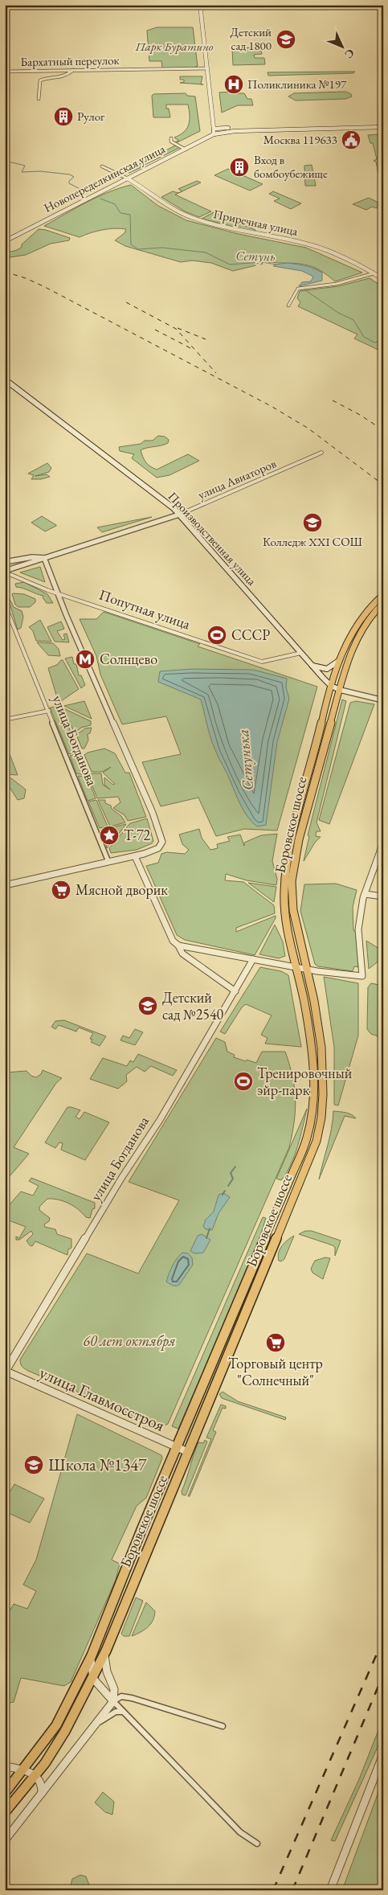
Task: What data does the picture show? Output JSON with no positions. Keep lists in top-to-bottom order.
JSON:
{
  "streets": {
    "main road": ["Новопеределкинская улица", "Производственная улица", "Боровское шоссе"],
    "street": [
      "Бархатный переулок",
      "Приречная улица",
      "улица Авиаторов",
      "Попутная улица",
      "улица Богданова",
      "улица Главмосстроя"
    ]
  },
  "crossings": [
    ["Новопеределкинская улица", "Приречная улица"],
    ["улица Авиаторов", "Производственная улица"],
    ["Производственная улица", "Попутная улица"],
    ["Производственная улица", "Боровское шоссе"],
    ["улица Богданова", "улица Главмосстроя"],
    ["Боровское шоссе", "улица Главмосстроя"]
  ],
  "water": ["Сетунь", "Сетунька"],
  "parks": ["Парк Буратино", "60 лет октября"],
  "places": {
    "school or university": [
      "Детский сад 1800",
      "Колледж XXI СОШ",
      "Детский сад №2540",
      "Школа №1347"
    ],
    "hospital": ["Поликлиника №197"],
    "building": ["Рулог", "Вход в бомбоубежище"],
    "public building": ["Москва 119633"],
    "sports": ["СССР", "Тренировочный эйр-парк"],
    "metro station": ["Солнцево"],
    "place": ["Т-72"],
    "supermarket": ["Мясной дворик", "Торговый центр \"Солнечный\""]
  },
  "north": "bottom right"
}
